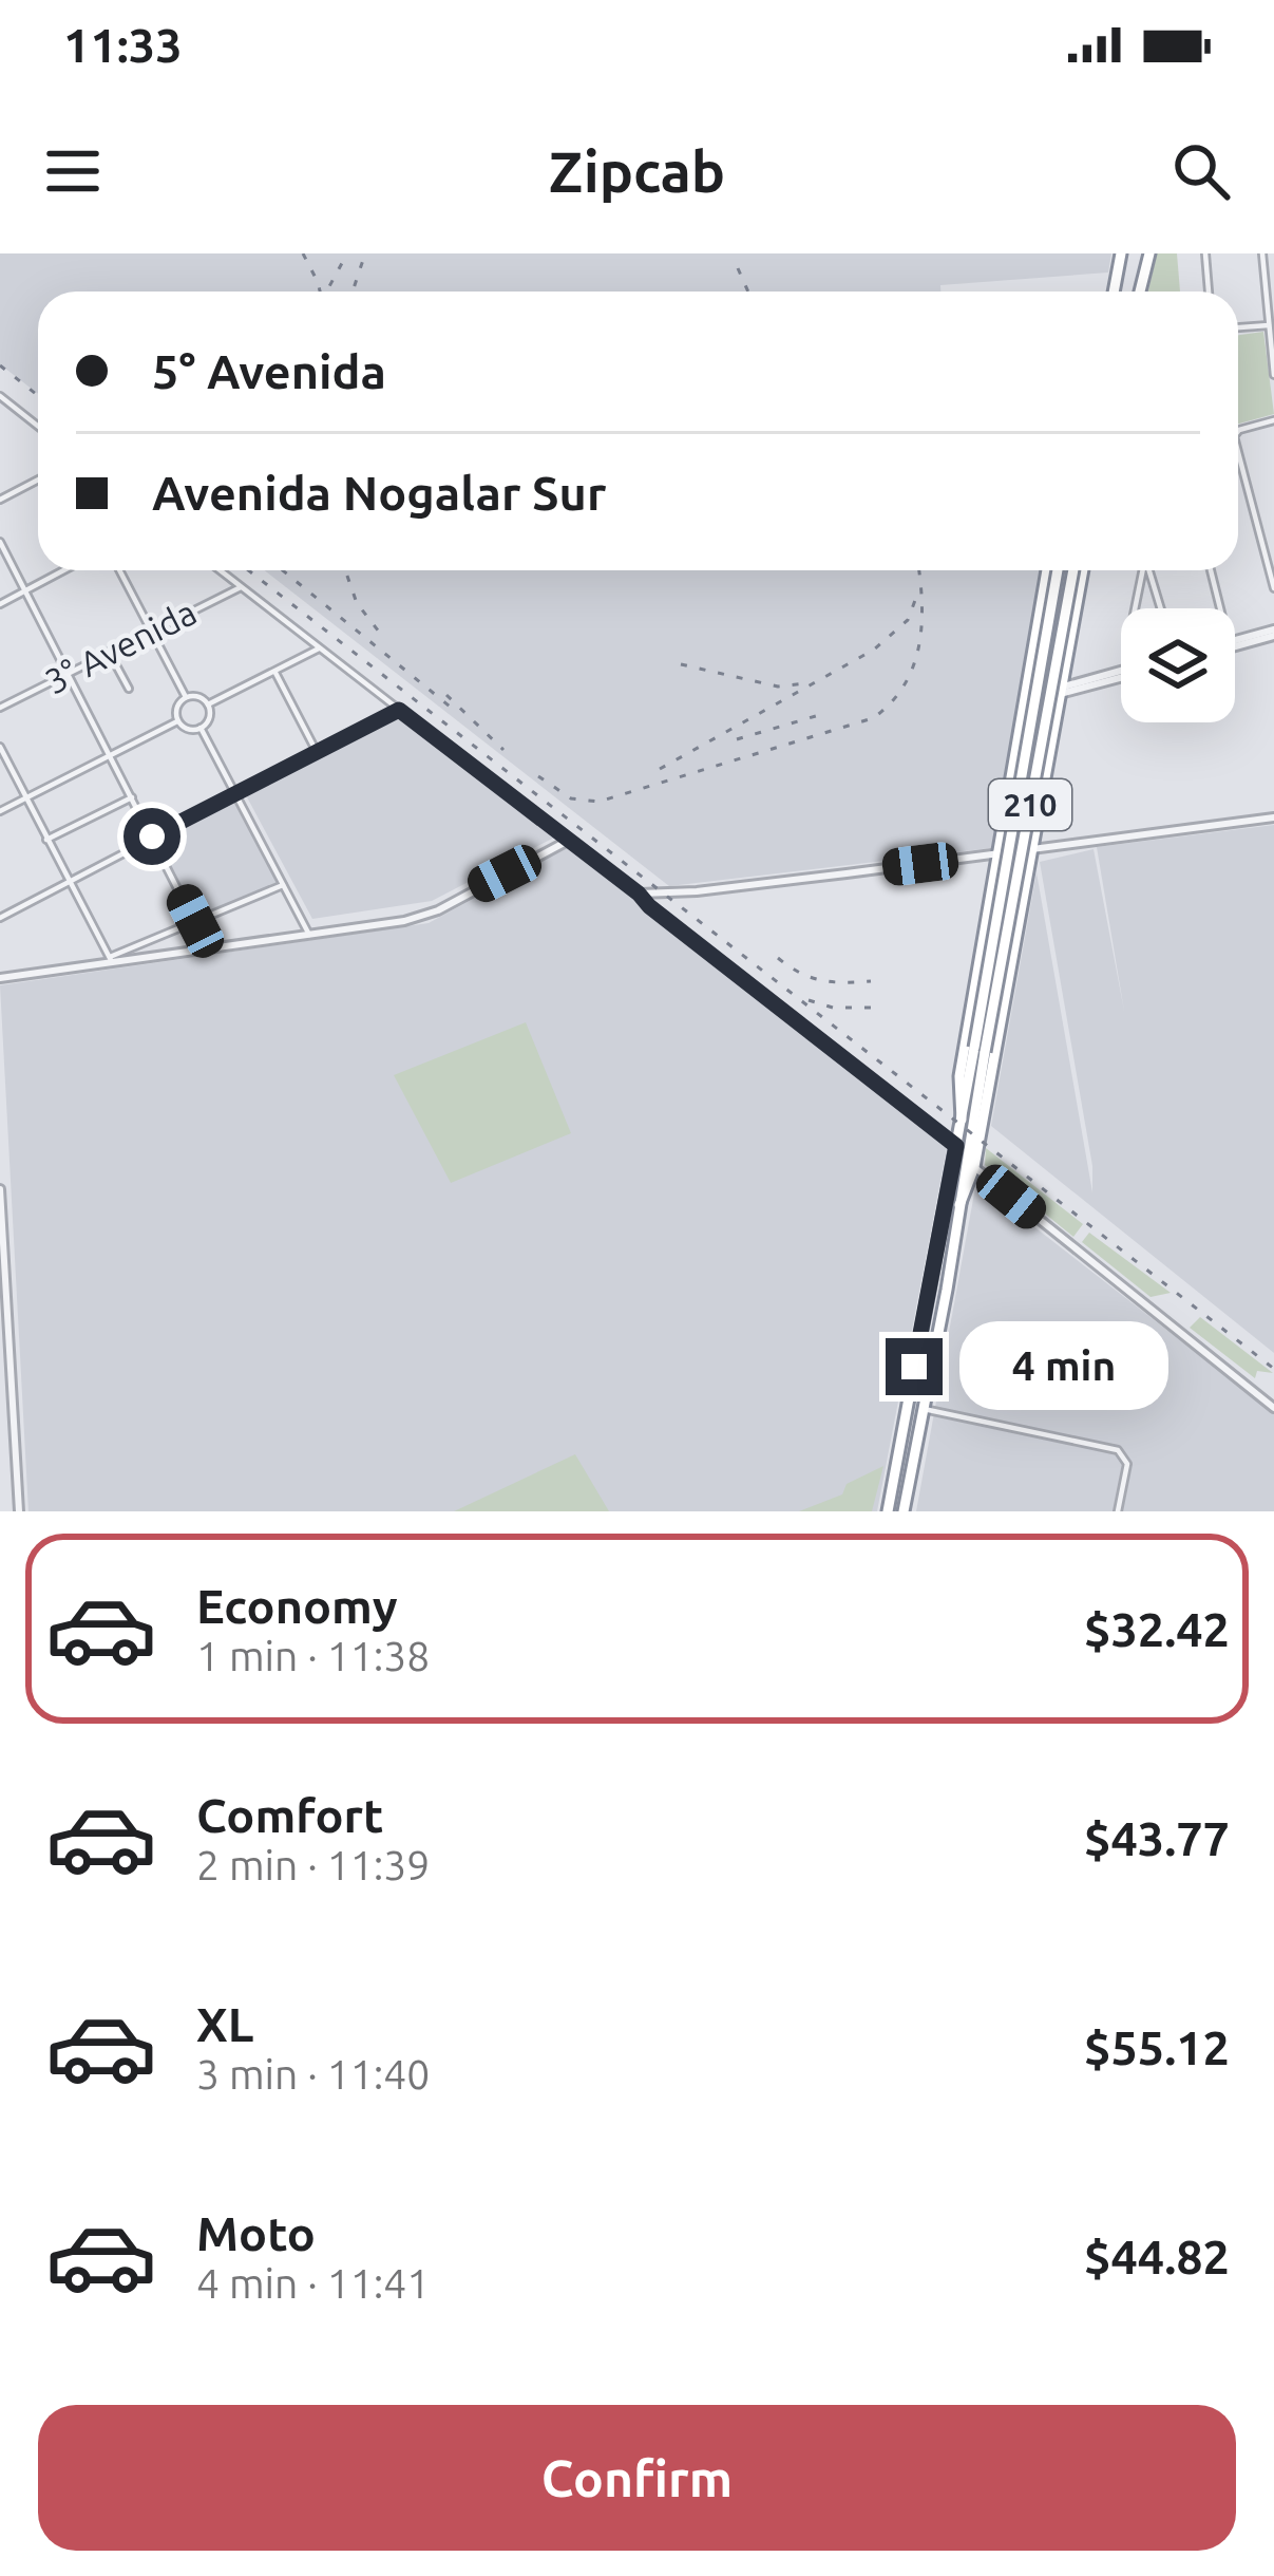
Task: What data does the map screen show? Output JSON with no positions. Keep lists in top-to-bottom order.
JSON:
{
  "streets": {
    "highway": ["210"],
    "street": ["3° Avenida"]
  },
  "page": {
    "status": "11:33",
    "header": "Zipcab",
    "banner": ["5° Avenida", "Avenida Nogalar Sur"],
    "bubble": "4 min",
    "list": [
      {
        "name": "Economy",
        "note": "1 min · 11:38",
        "value": "$32.42"
      },
      {
        "name": "Comfort",
        "note": "2 min · 11:39",
        "value": "$43.77"
      },
      {
        "name": "XL",
        "note": "3 min · 11:40",
        "value": "$55.12"
      },
      {
        "name": "Moto",
        "note": "4 min · 11:41",
        "value": "$44.82"
      }
    ],
    "buttons": "Confirm"
  }
}
